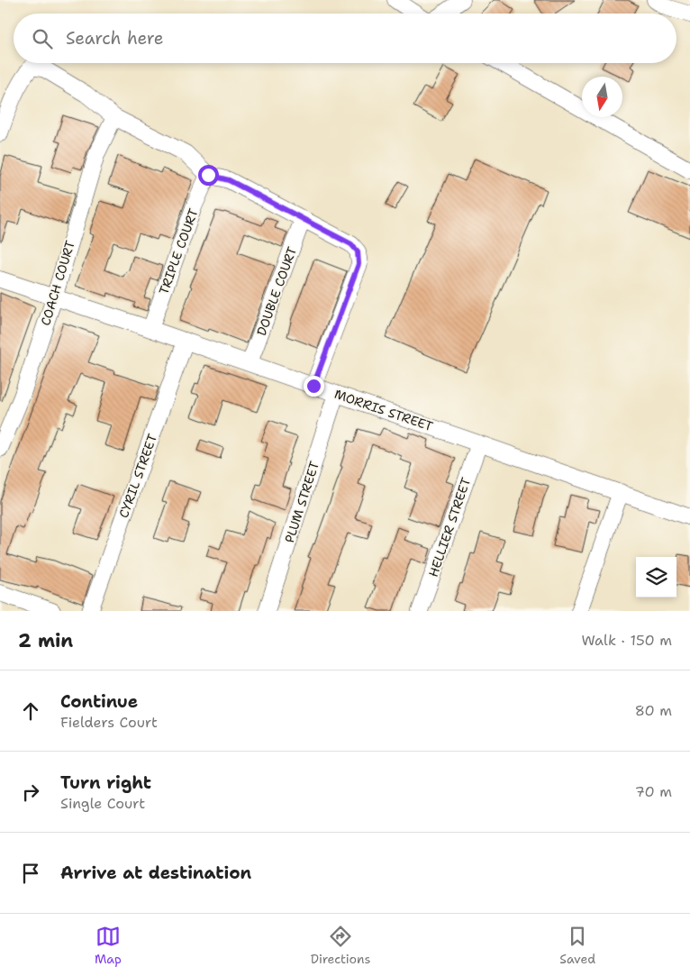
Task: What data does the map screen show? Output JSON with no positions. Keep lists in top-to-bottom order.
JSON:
{
  "streets": {
    "street": [
      "TRIPLE COURT",
      "COACH COURT",
      "DOUBLE COURT",
      "MORRIS STREET",
      "CYRIL STREET",
      "PLUM STREET",
      "HELLIER STREET"
    ]
  },
  "crossings": [
    ["TRIPLE COURT", "MORRIS STREET"],
    ["COACH COURT", "MORRIS STREET"],
    ["DOUBLE COURT", "MORRIS STREET"],
    ["MORRIS STREET", "CYRIL STREET"],
    ["MORRIS STREET", "PLUM STREET"],
    ["MORRIS STREET", "HELLIER STREET"]
  ],
  "north": "bottom",
  "page": {
    "search": "Search here",
    "heading": ["2 min", "Walk · 150 m"],
    "list": [
      ["Continue", "Fielders Court", "80 m"],
      ["Turn right", "Single Court", "70 m"],
      "Arrive at destination"
    ],
    "nav": ["Map", "Directions", "Saved"]
  }
}
